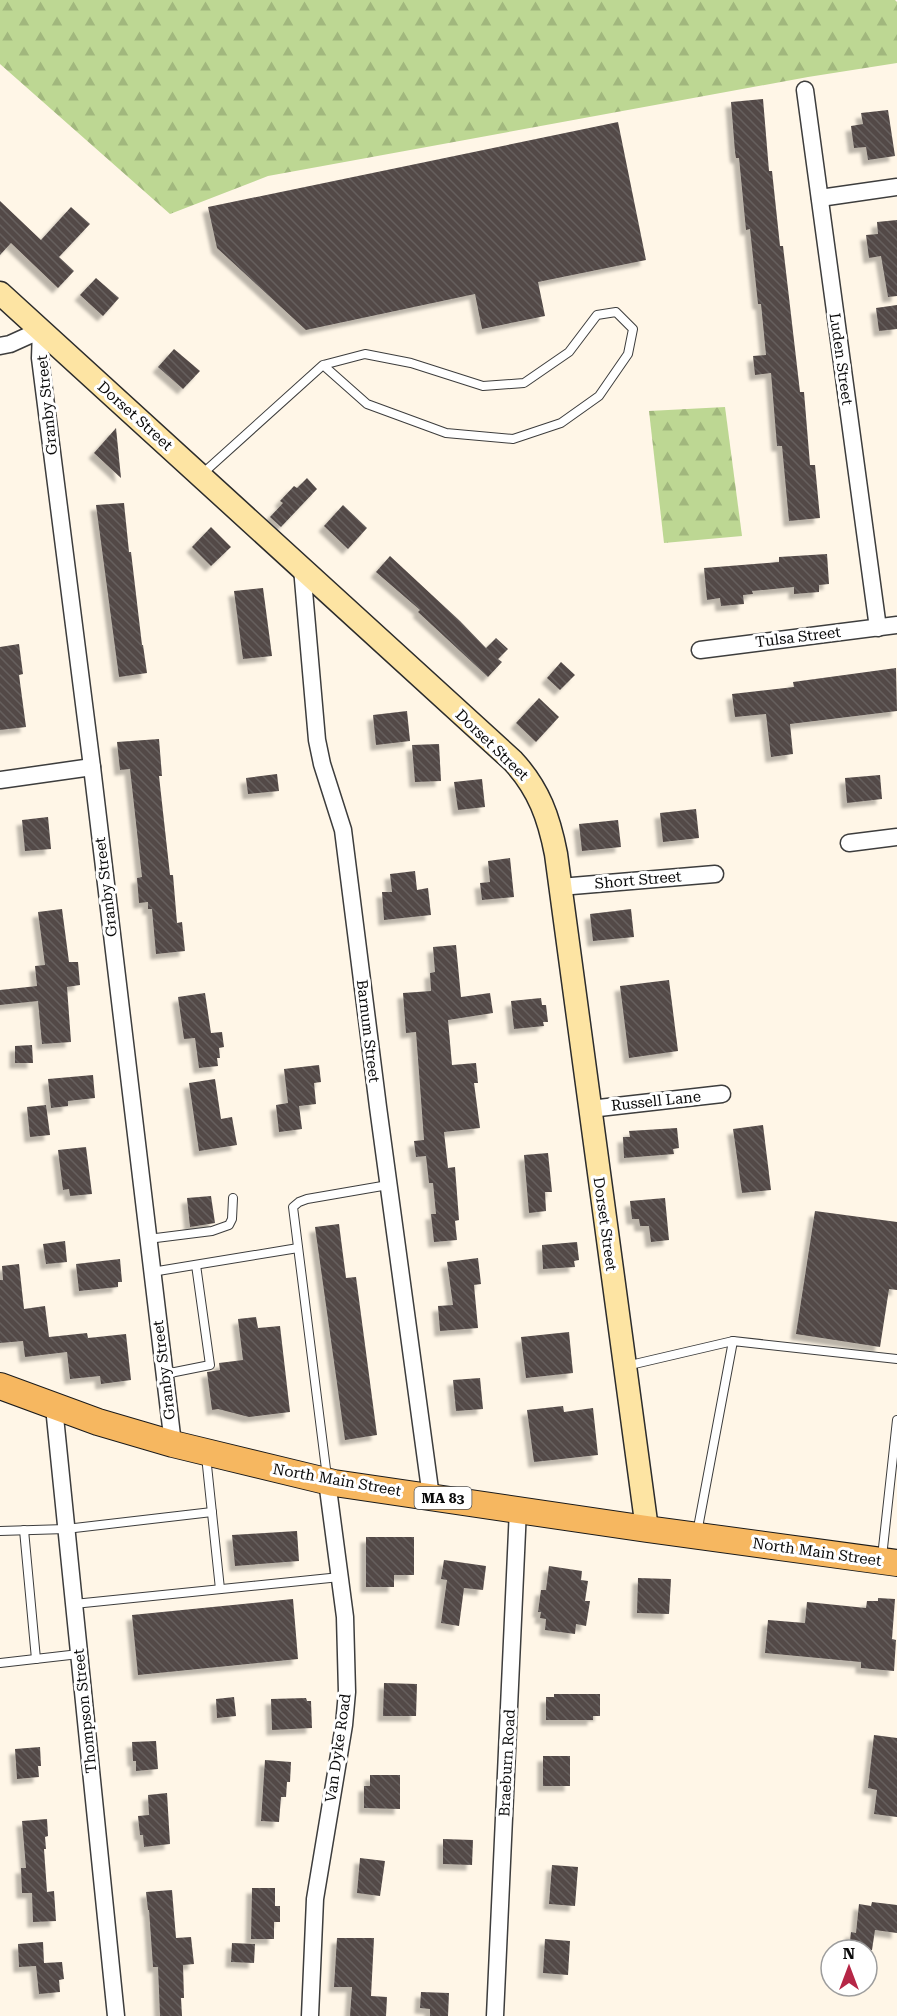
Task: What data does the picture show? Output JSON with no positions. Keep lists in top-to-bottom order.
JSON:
{
  "streets": {
    "main road": ["North Main Street", "MA 83"],
    "street": [
      "Luden Street",
      "Granby Street",
      "Dorset Street",
      "Tulsa Street",
      "Short Street",
      "Barnum Street",
      "Russell Lane",
      "Thompson Street",
      "Van Dyke Road",
      "Braeburn Road"
    ]
  },
  "crossings": [
    ["Luden Street", "Tulsa Street"],
    ["Granby Street", "Dorset Street"],
    ["Granby Street", "North Main Street"],
    ["Dorset Street", "Short Street"],
    ["Dorset Street", "Barnum Street"],
    ["Dorset Street", "Russell Lane"],
    ["Dorset Street", "North Main Street"],
    ["Barnum Street", "North Main Street"],
    ["North Main Street", "Thompson Street"],
    ["North Main Street", "Van Dyke Road"],
    ["North Main Street", "Braeburn Road"]
  ],
  "north": "top"
}
